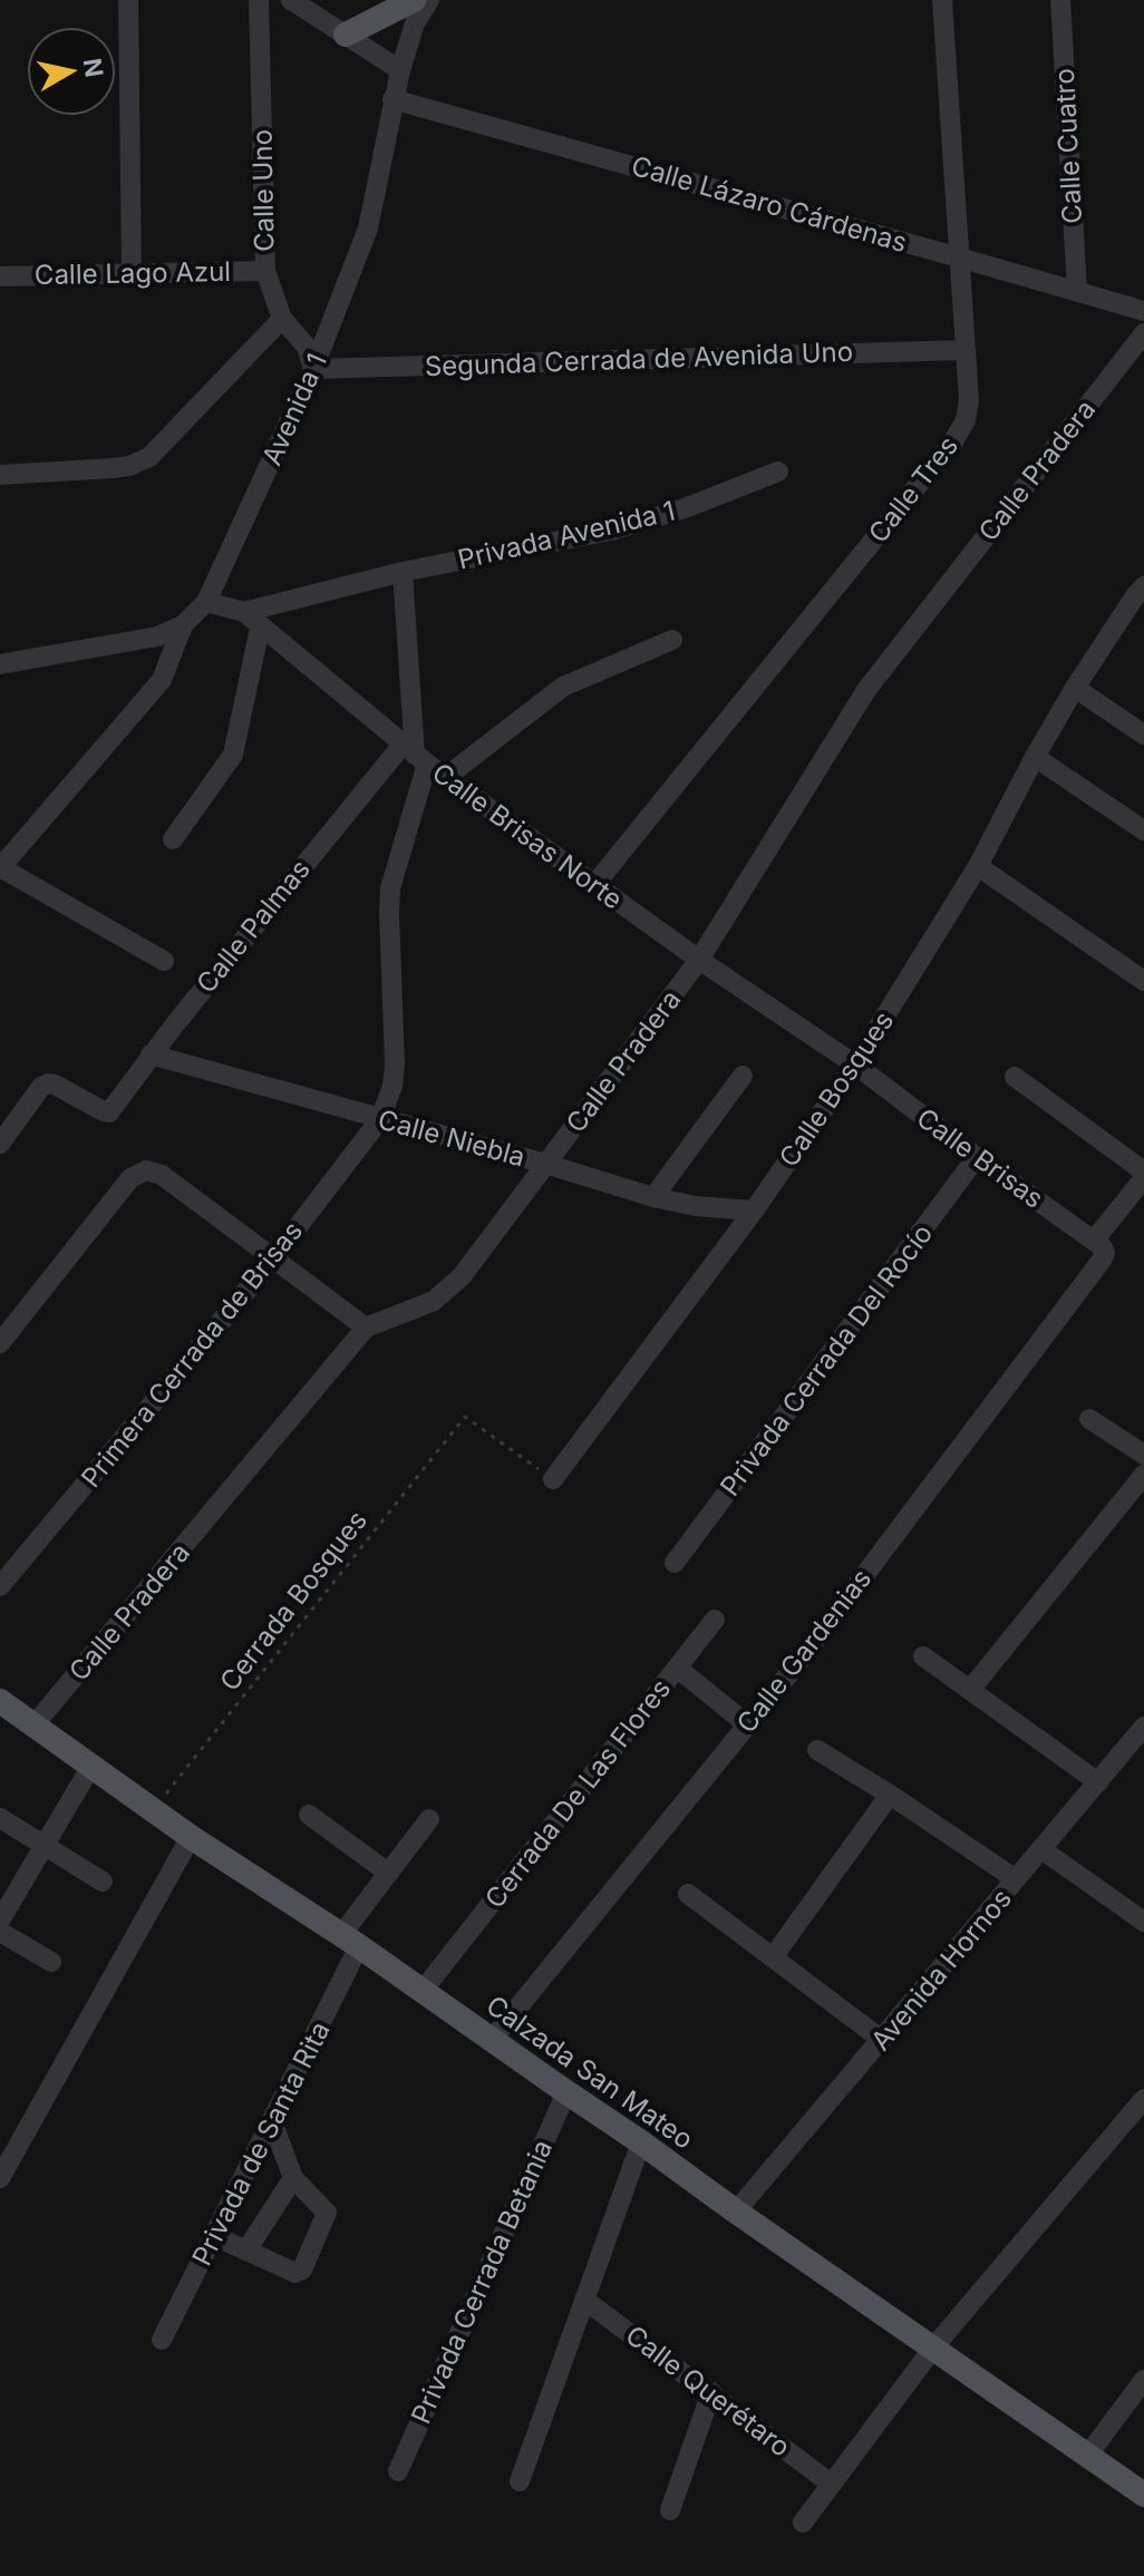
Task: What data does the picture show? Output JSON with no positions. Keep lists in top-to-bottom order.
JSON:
{
  "streets": {
    "main road": ["Calzada San Mateo"],
    "street": [
      "Calle Cuatro",
      "Calle Uno",
      "Calle Lázaro Cárdenas",
      "Calle Lago Azul",
      "Segunda Cerrada de Avenida Uno",
      "Avenida 1",
      "Calle Pradera",
      "Calle Tres",
      "Privada Avenida 1",
      "Calle Brisas Norte",
      "Calle Palmas",
      "Calle Bosques",
      "Calle Niebla",
      "Calle Brisas",
      "Primera Cerrada de Brisas",
      "Privada Cerrada Del Rocío",
      "Calle Gardenias",
      "Cerrada De Las Flores",
      "Avenida Hornos",
      "Privada de Santa Rita",
      "Privada Cerrada Betania",
      "Calle Querétaro"
    ],
    "path": ["Cerrada Bosques"]
  },
  "crossings": [
    ["Calle Cuatro", "Calle Lázaro Cárdenas"],
    ["Calle Uno", "Calle Lago Azul"],
    ["Calle Uno", "Segunda Cerrada de Avenida Uno"],
    ["Calle Uno", "Avenida 1"],
    ["Calle Lázaro Cárdenas", "Avenida 1"],
    ["Calle Lázaro Cárdenas", "Calle Tres"],
    ["Segunda Cerrada de Avenida Uno", "Avenida 1"],
    ["Segunda Cerrada de Avenida Uno", "Calle Tres"],
    ["Calle Pradera", "Calle Brisas Norte"],
    ["Calle Pradera", "Calle Niebla"],
    ["Calle Pradera", "Calzada San Mateo"],
    ["Calle Tres", "Calle Brisas Norte"],
    ["Privada Avenida 1", "Calle Brisas Norte"],
    ["Calle Brisas Norte", "Calle Palmas"],
    ["Calle Brisas Norte", "Calle Bosques"],
    ["Calle Brisas Norte", "Calle Brisas"],
    ["Calle Palmas", "Calle Niebla"],
    ["Calle Bosques", "Calle Niebla"],
    ["Calle Bosques", "Calle Brisas"],
    ["Calle Bosques", "Cerrada Bosques"],
    ["Calle Niebla", "Primera Cerrada de Brisas"],
    ["Calle Brisas", "Privada Cerrada Del Rocío"],
    ["Calle Brisas", "Calle Gardenias"],
    ["Cerrada Bosques", "Calzada San Mateo"],
    ["Calle Gardenias", "Cerrada De Las Flores"],
    ["Calle Gardenias", "Calzada San Mateo"],
    ["Cerrada De Las Flores", "Calzada San Mateo"],
    ["Avenida Hornos", "Calzada San Mateo"],
    ["Calzada San Mateo", "Privada de Santa Rita"],
    ["Calzada San Mateo", "Privada Cerrada Betania"]
  ],
  "north": "right"
}
